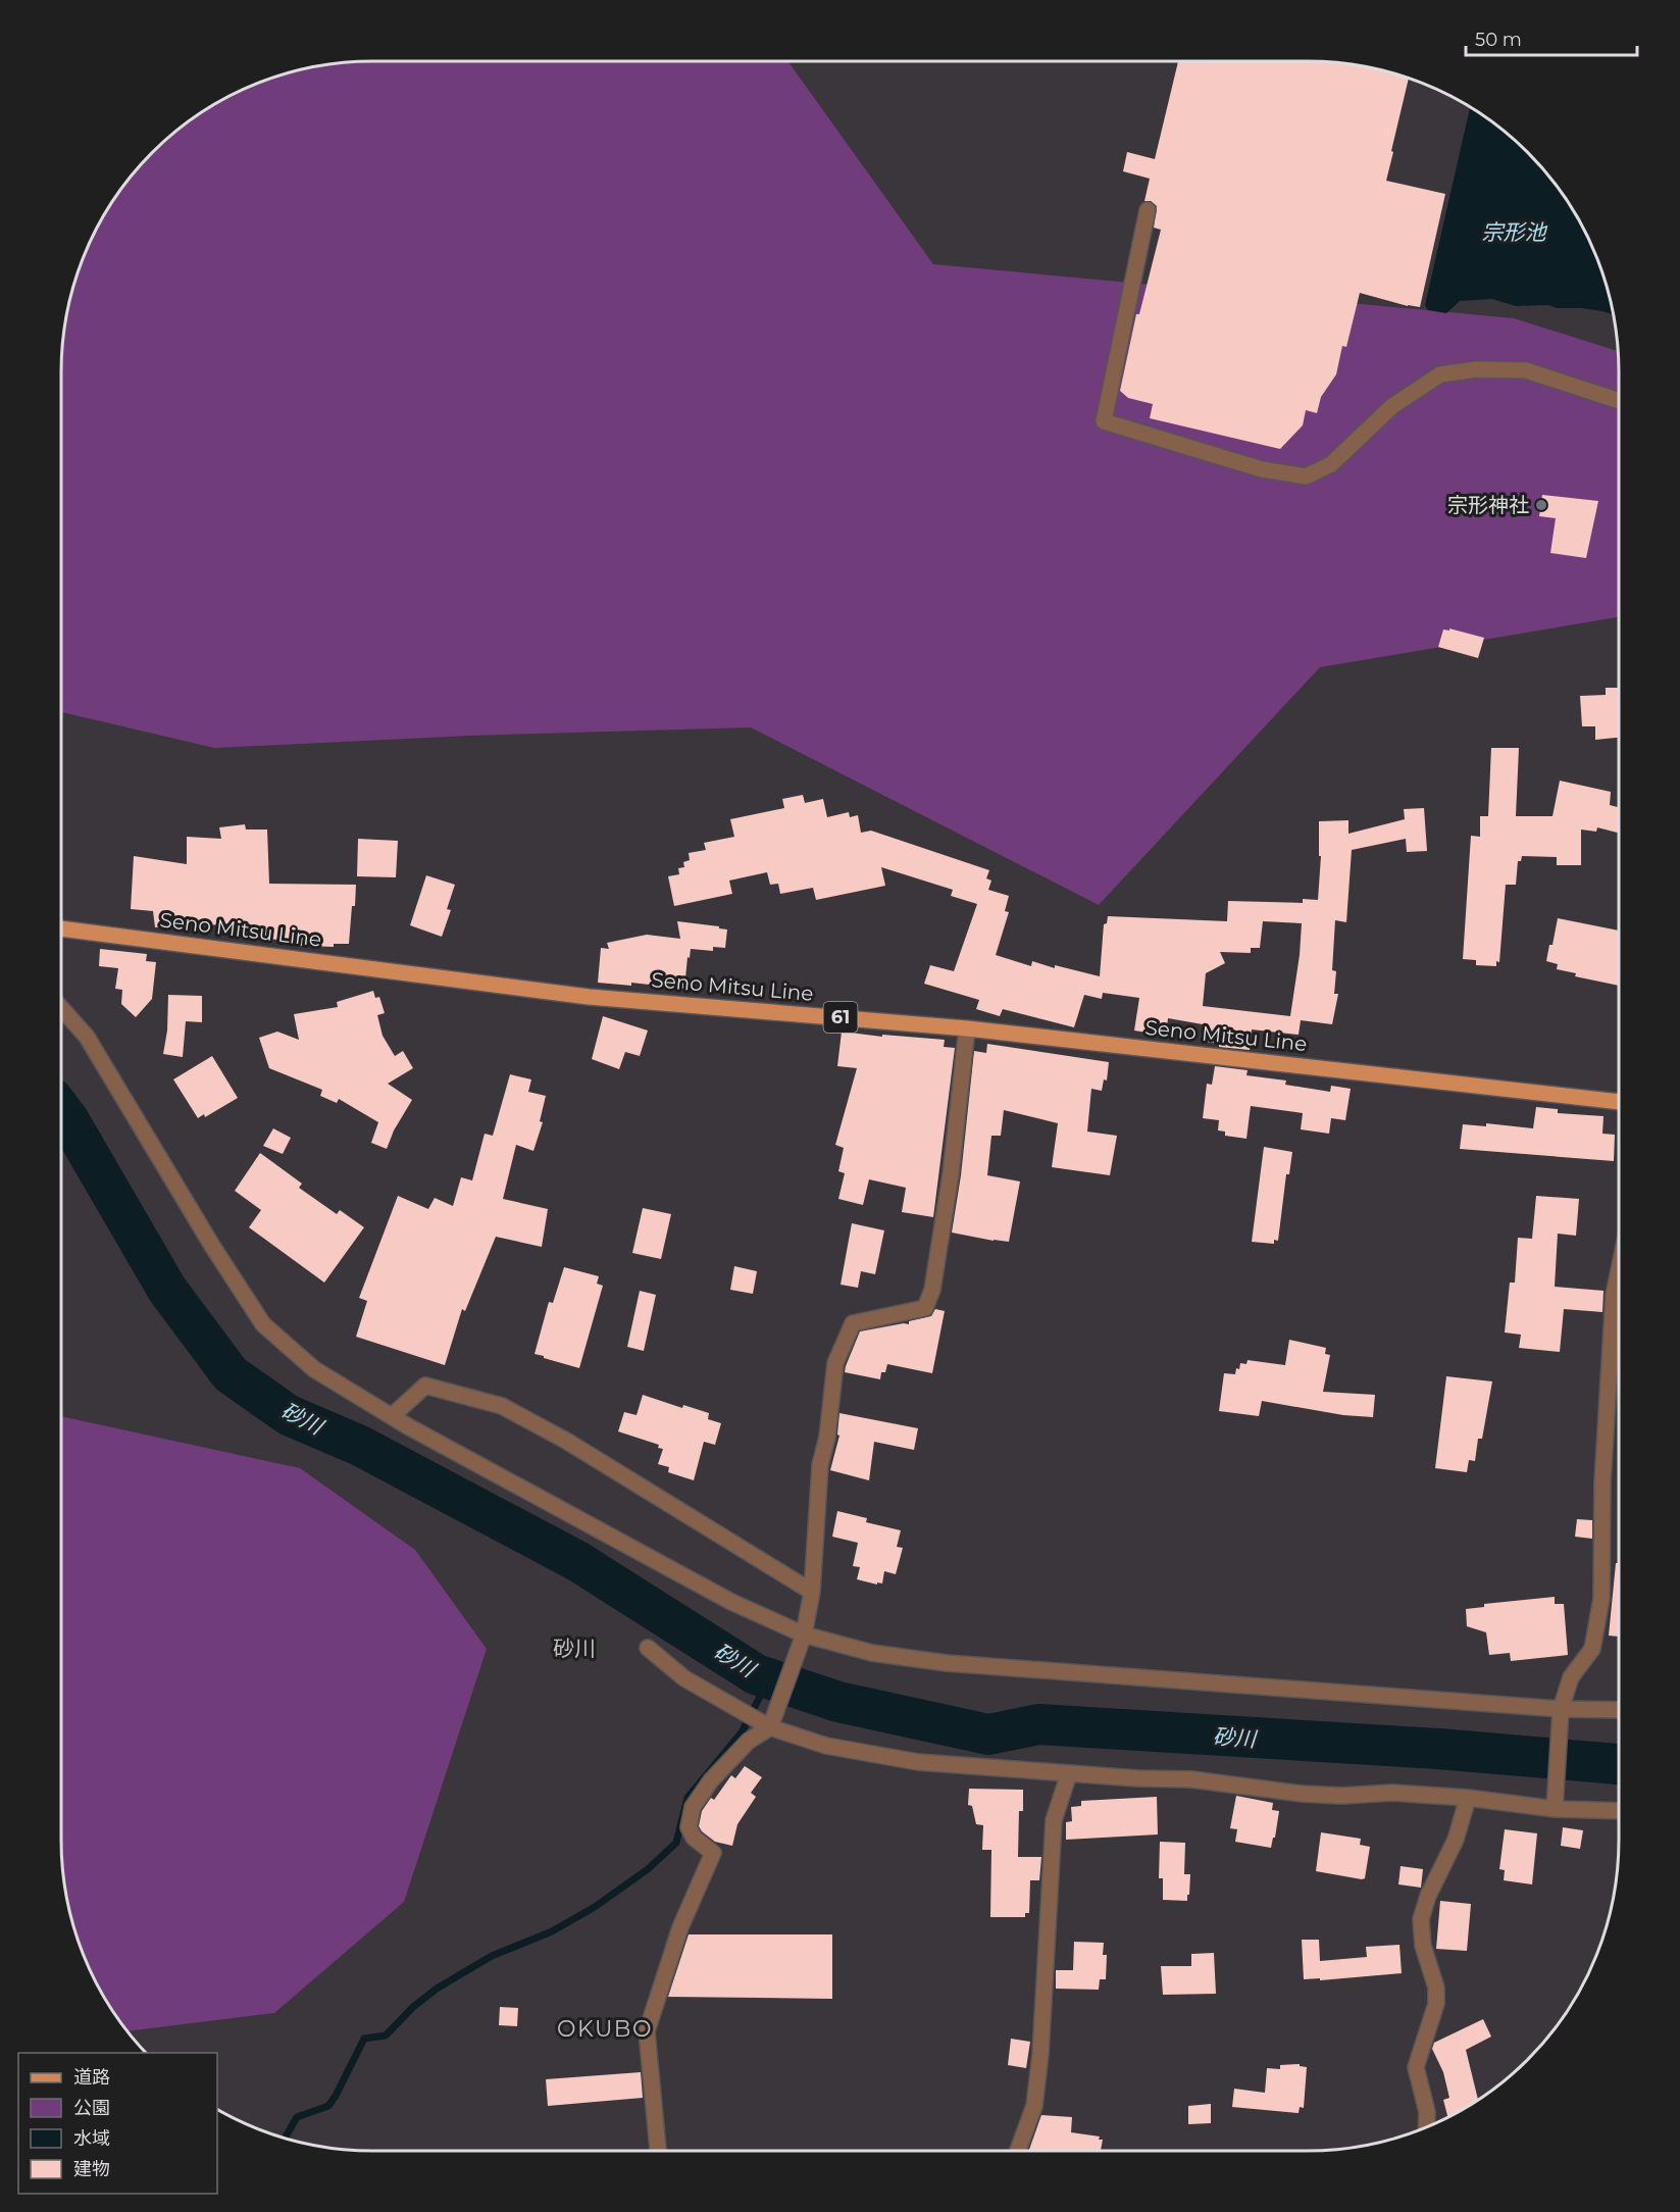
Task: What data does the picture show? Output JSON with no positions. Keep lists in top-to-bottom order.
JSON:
{
  "streets": {
    "main road": ["Seno Mitsu Line", "61"]
  },
  "districts": ["砂川", "OKUBO"],
  "water": ["宗形池", "砂川"],
  "places": ["宗形神社"],
  "legend": [
    "道路",
    "公園",
    "水域",
    "建物"
  ],
  "scale_bar": "50 m"
}
